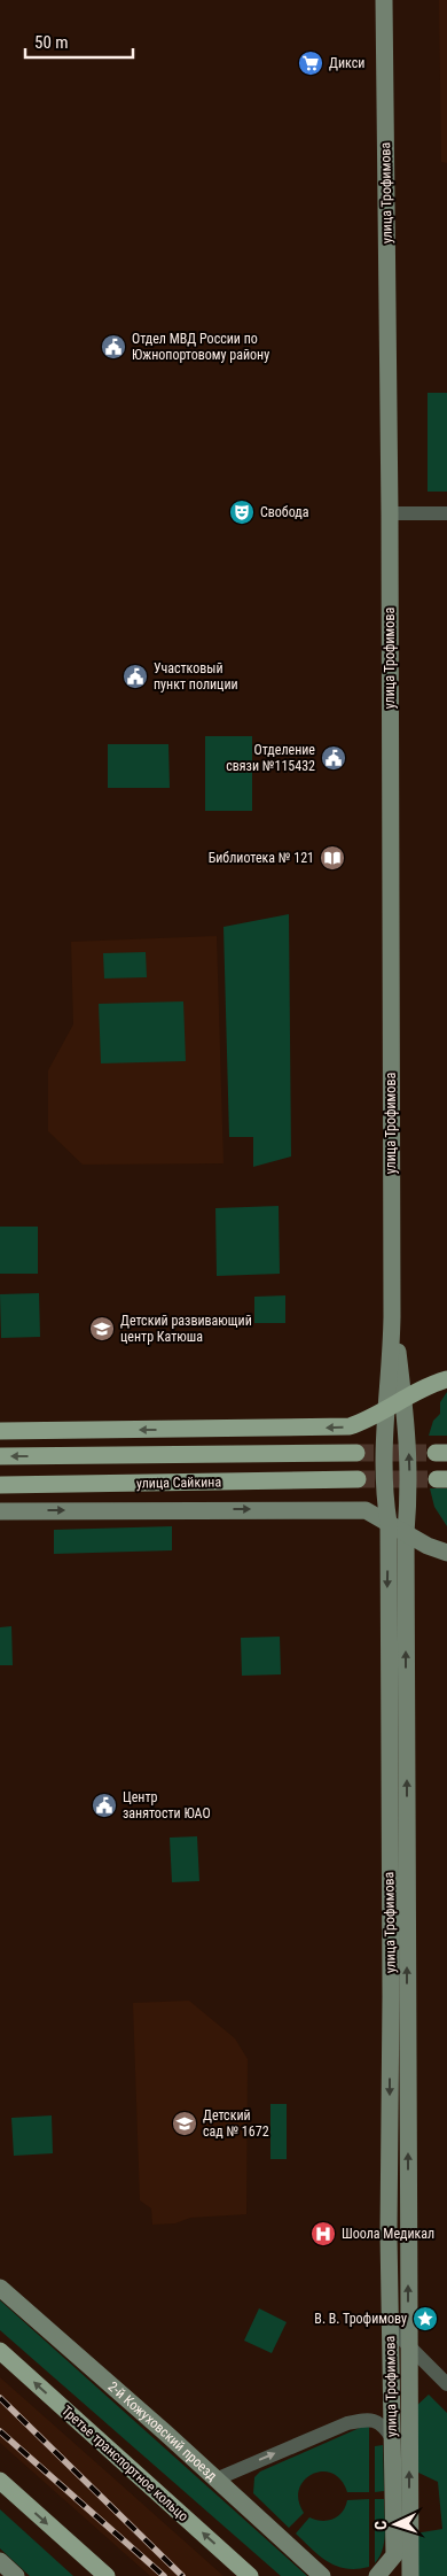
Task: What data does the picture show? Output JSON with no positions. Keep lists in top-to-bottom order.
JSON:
{
  "streets": {
    "main road": [
      "улица Трофимова",
      "улица Сайкина",
      "2-й Кожуховский проезд",
      "Третье транспортное кольцо"
    ]
  },
  "places": {
    "supermarket": ["Дикси"],
    "public building": [
      "Отдел МВД России по Южнопортовому району",
      "Участковый пункт полиции",
      "Отделение связи №115432",
      "Центр занятости ЮАО"
    ],
    "theatre": ["Свобода"],
    "library": ["Библиотека № 121"],
    "school or university": ["Детский развивающий центр Катюша", "Детский сад № 1672"],
    "hospital": ["Шоола Медикал"],
    "place": ["В. В. Трофимову"]
  },
  "scale_bar": "50 m",
  "north": "left"
}
